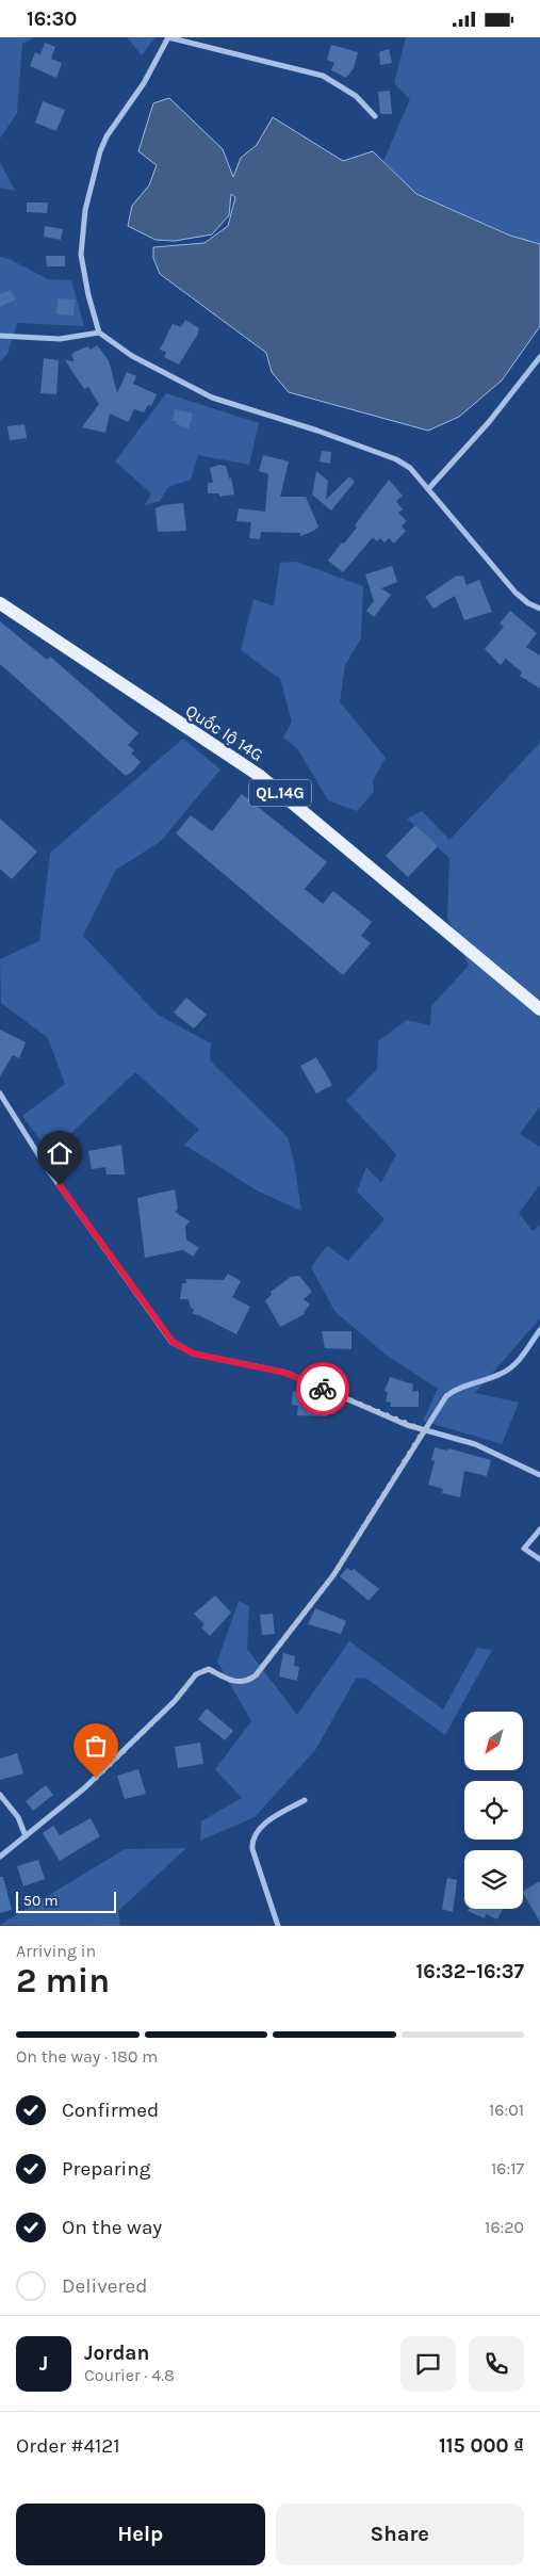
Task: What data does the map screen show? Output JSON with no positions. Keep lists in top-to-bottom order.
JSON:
{
  "streets": {
    "main road": ["Quốc lộ 14G", "QL.14G"]
  },
  "scale_bar": "50 m",
  "north": "bottom left",
  "page": {
    "status": "16:30",
    "scale": "50 m",
    "heading": ["2 min", "Arriving in", "16:32–16:37"],
    "panel": [
      "Jordan",
      "Courier · 4.8",
      "Order #4121",
      "115 000 ₫"
    ],
    "bar": "On the way · 180 m",
    "list": [
      ["Confirmed", "16:01"],
      ["Preparing", "16:17"],
      ["On the way", "16:20"],
      "Delivered"
    ],
    "round": "J",
    "buttons": ["Help", "Share"]
  }
}
